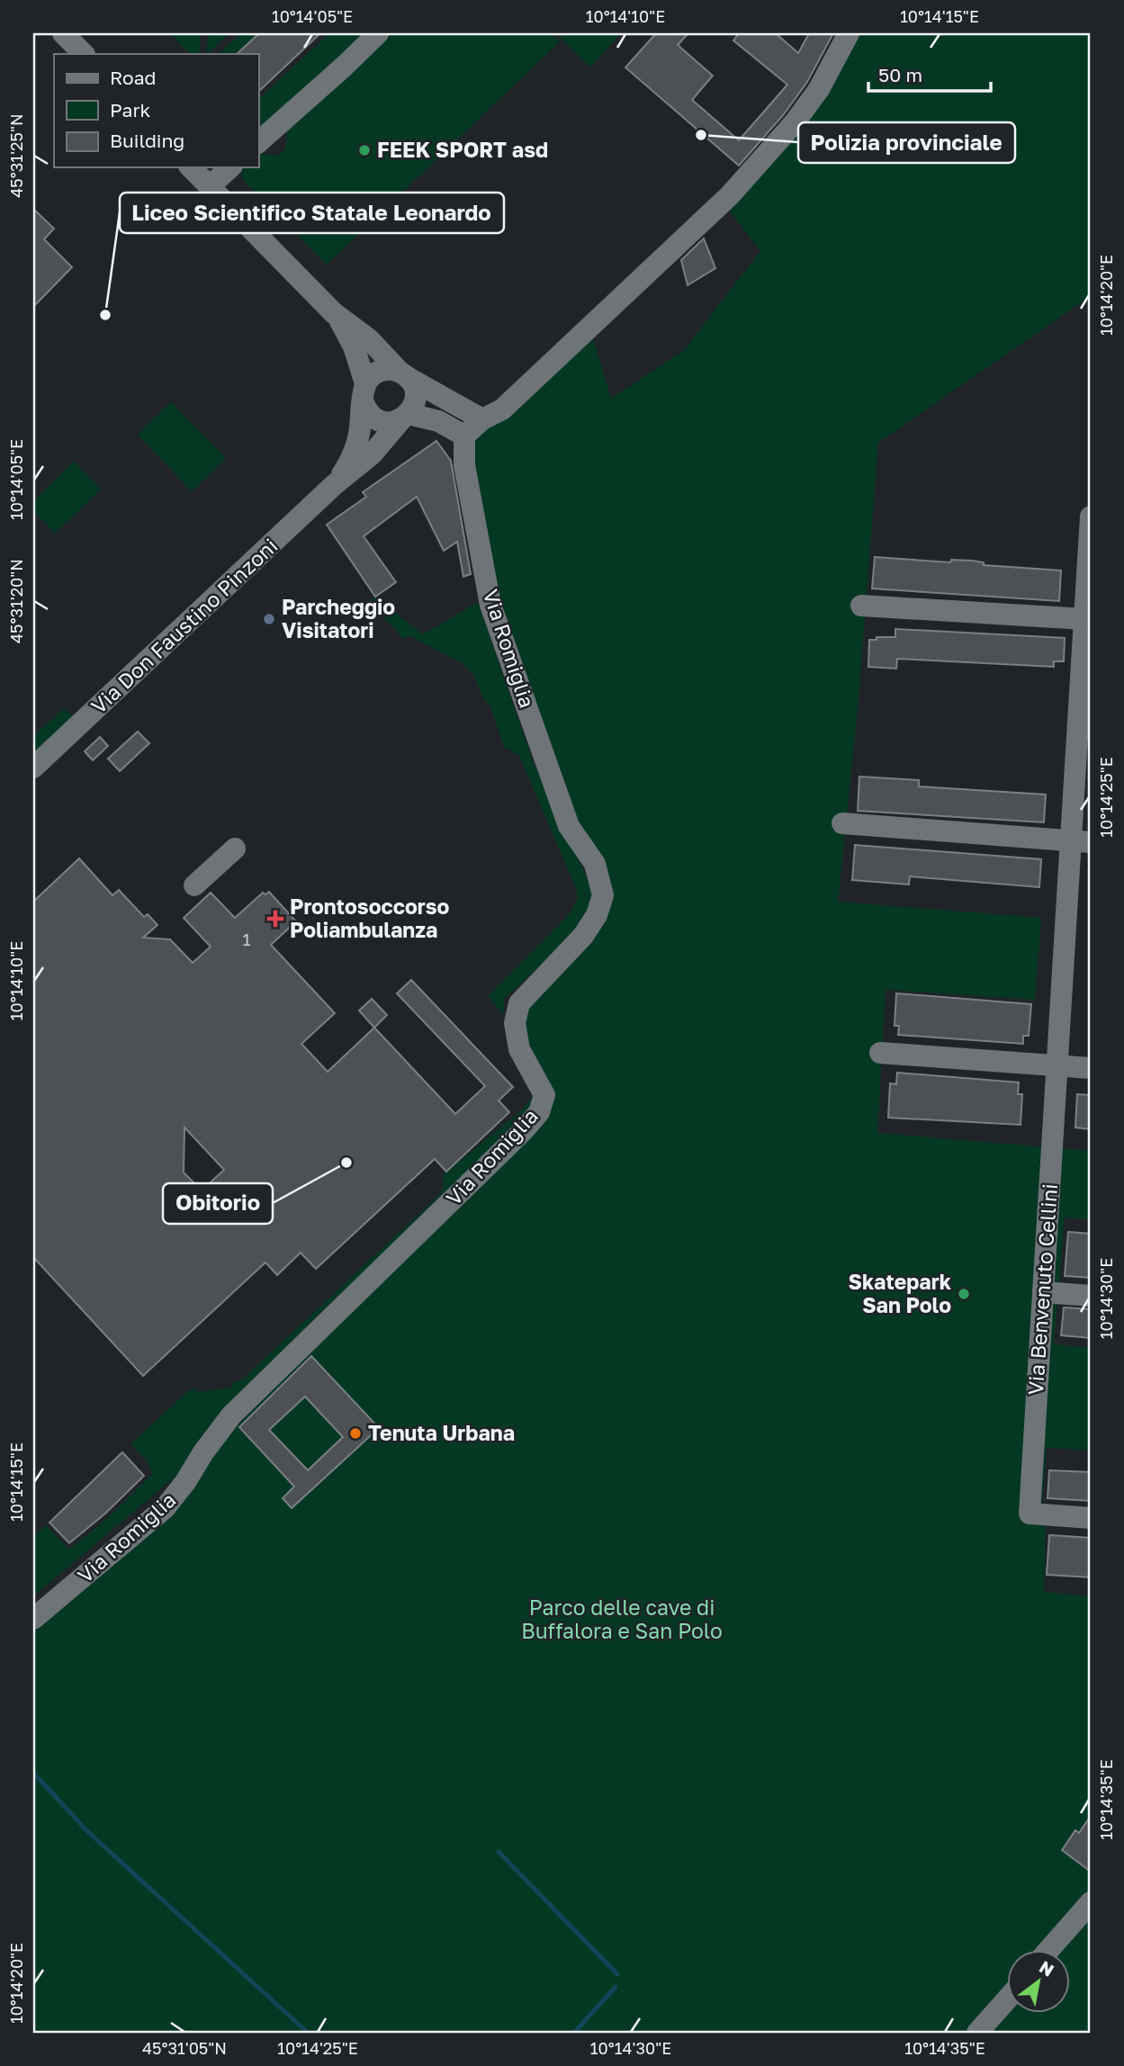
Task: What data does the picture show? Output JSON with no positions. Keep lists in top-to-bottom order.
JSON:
{
  "streets": {
    "street": ["Via Don Faustino Pinzoni", "Via Romiglia", "Via Benvenuto Cellini"]
  },
  "parks": ["Parco delle cave di Buffalora e San Polo"],
  "places": {
    "other": [
      "Polizia provinciale",
      "FEEK SPORT asd",
      "Liceo Scientifico Statale Leonardo",
      "Parcheggio Visitatori",
      "Obitorio",
      "Skatepark San Polo",
      "Tenuta Urbana"
    ],
    "health": ["Prontosoccorso Poliambulanza"]
  },
  "house_numbers": ["1"],
  "legend": ["Road", "Park", "Building"],
  "scale_bar": "50 m",
  "north": "top right",
  "coordinates": [
    "10°14'05\"E",
    "10°14'10\"E",
    "10°14'15\"E",
    "45°31'25\"N",
    "10°14'20\"E",
    "45°31'20\"N",
    "10°14'25\"E",
    "10°14'30\"E",
    "10°14'35\"E",
    "45°31'05\"N"
  ]
}
